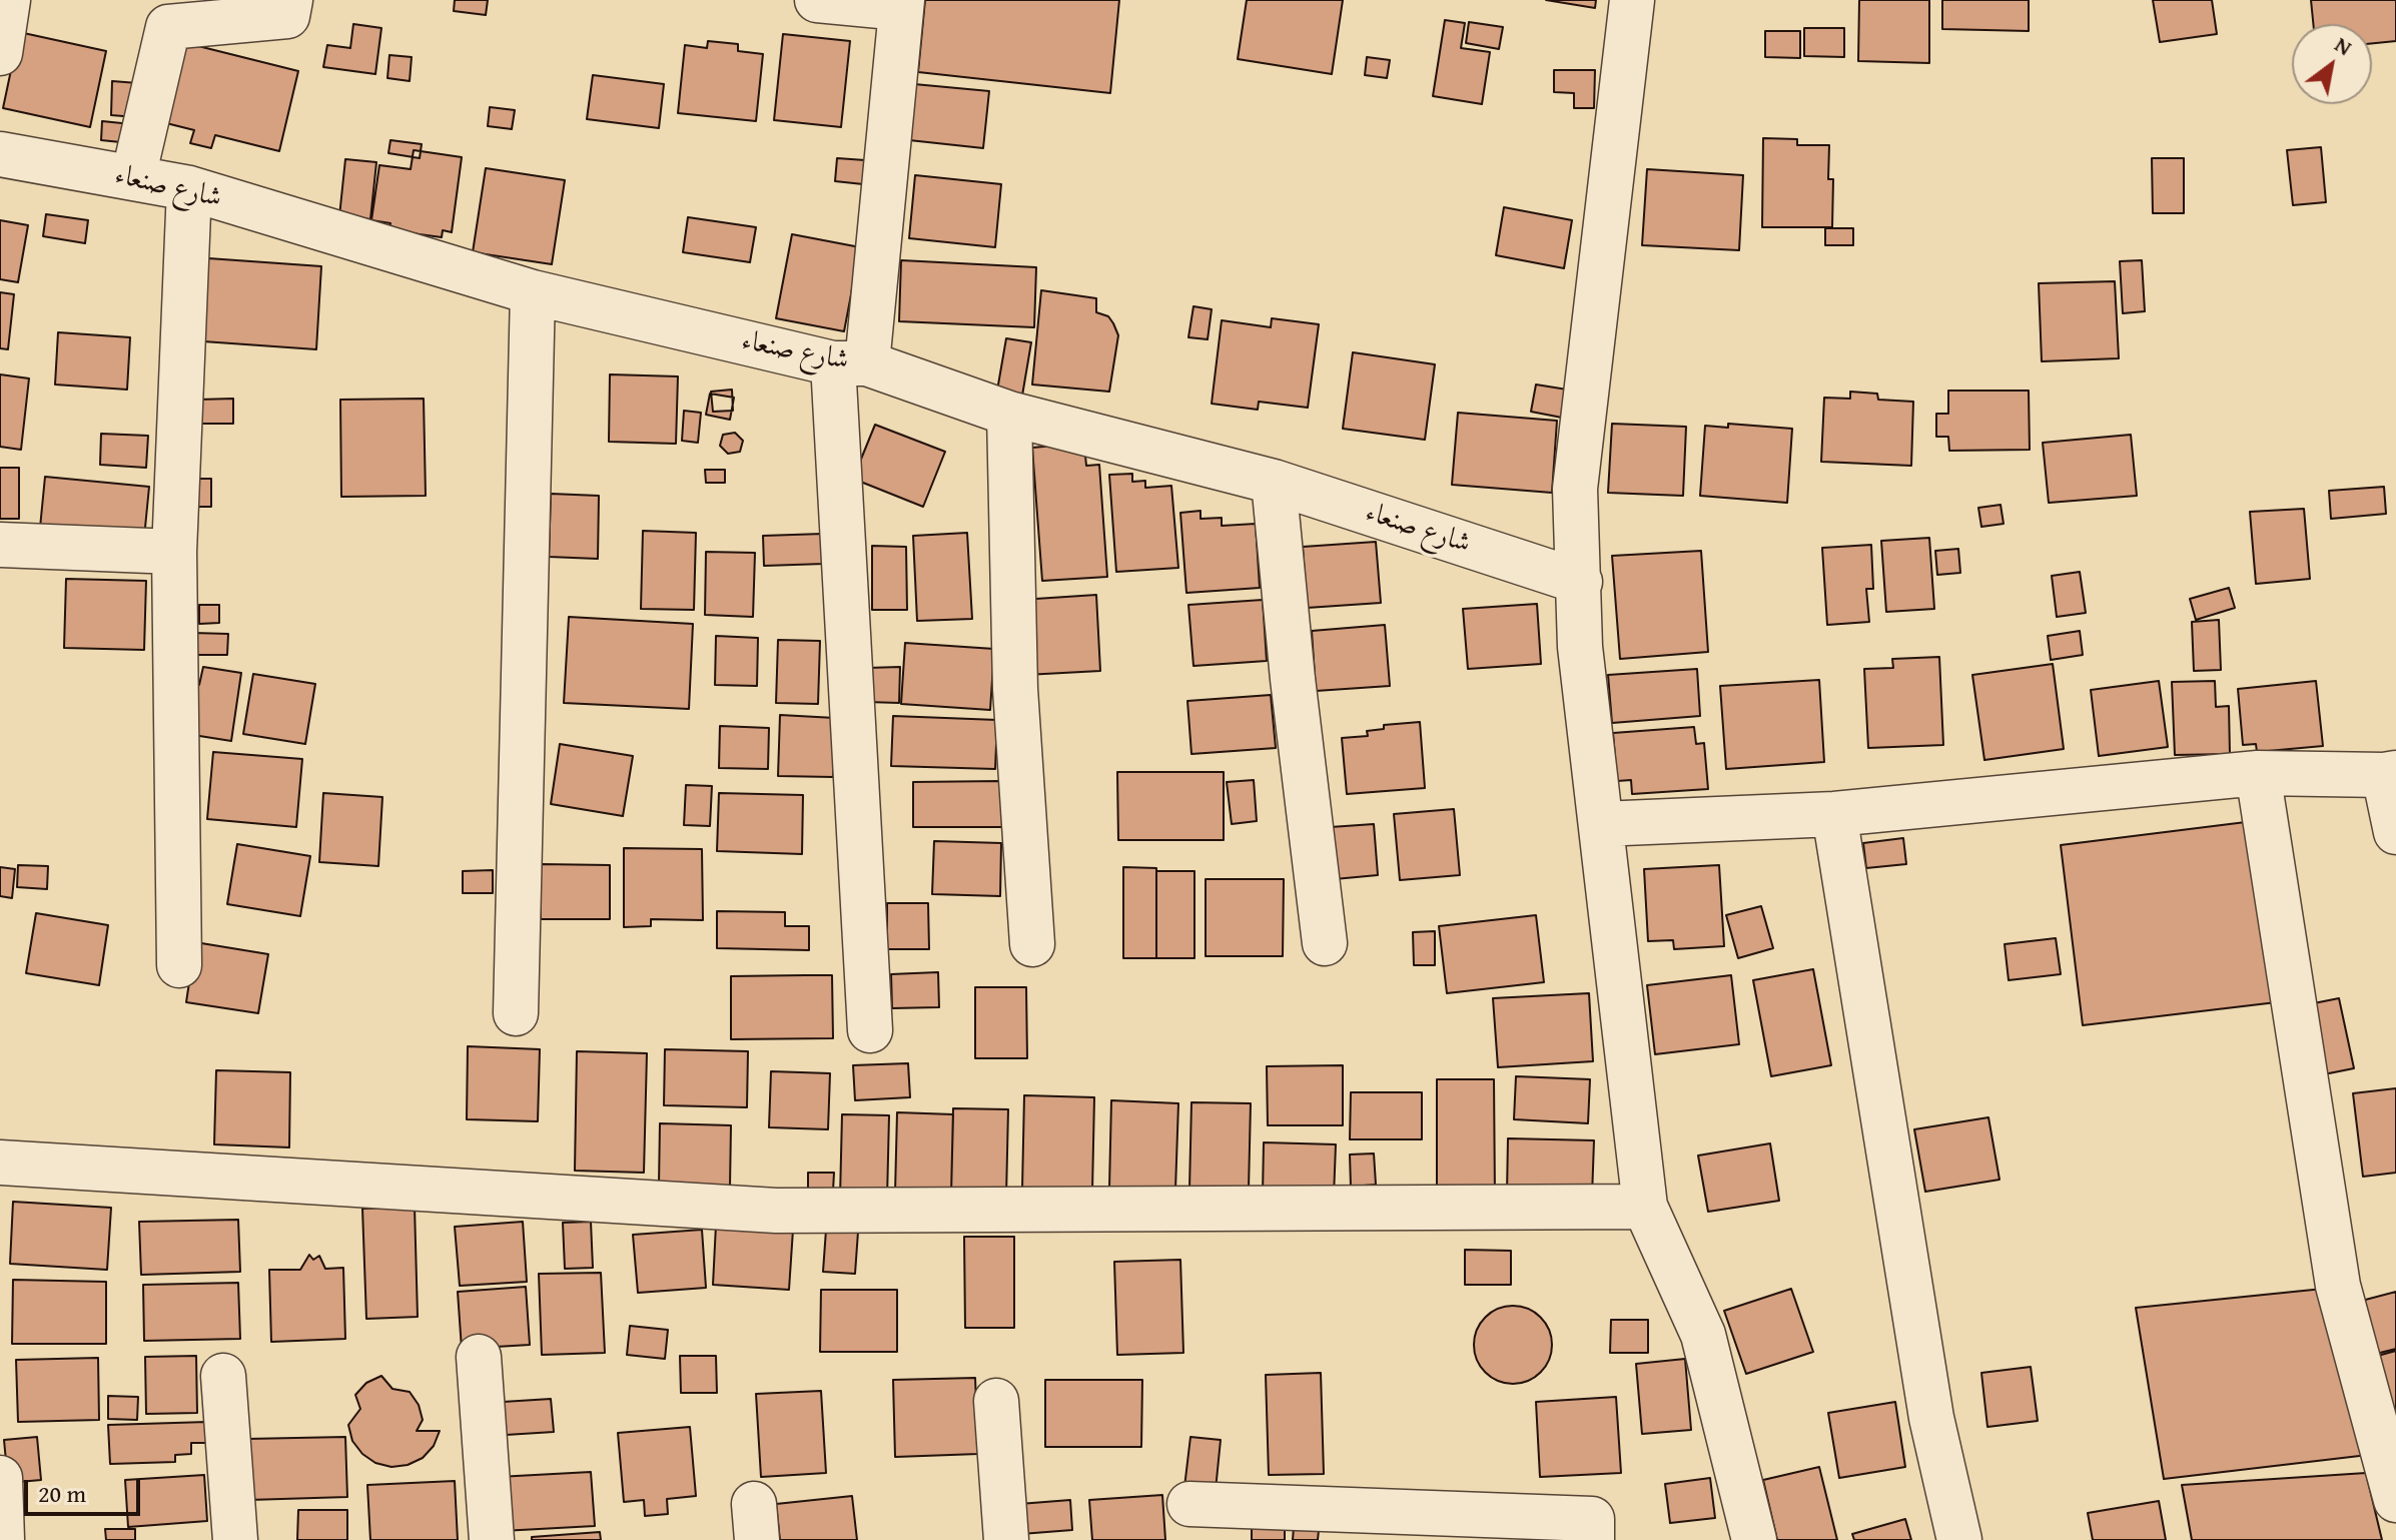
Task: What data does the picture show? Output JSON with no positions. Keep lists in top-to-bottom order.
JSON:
{
  "streets": {
    "street": ["شارع صنعاء"]
  },
  "scale_bar": "20 m",
  "north": "top right"
}
